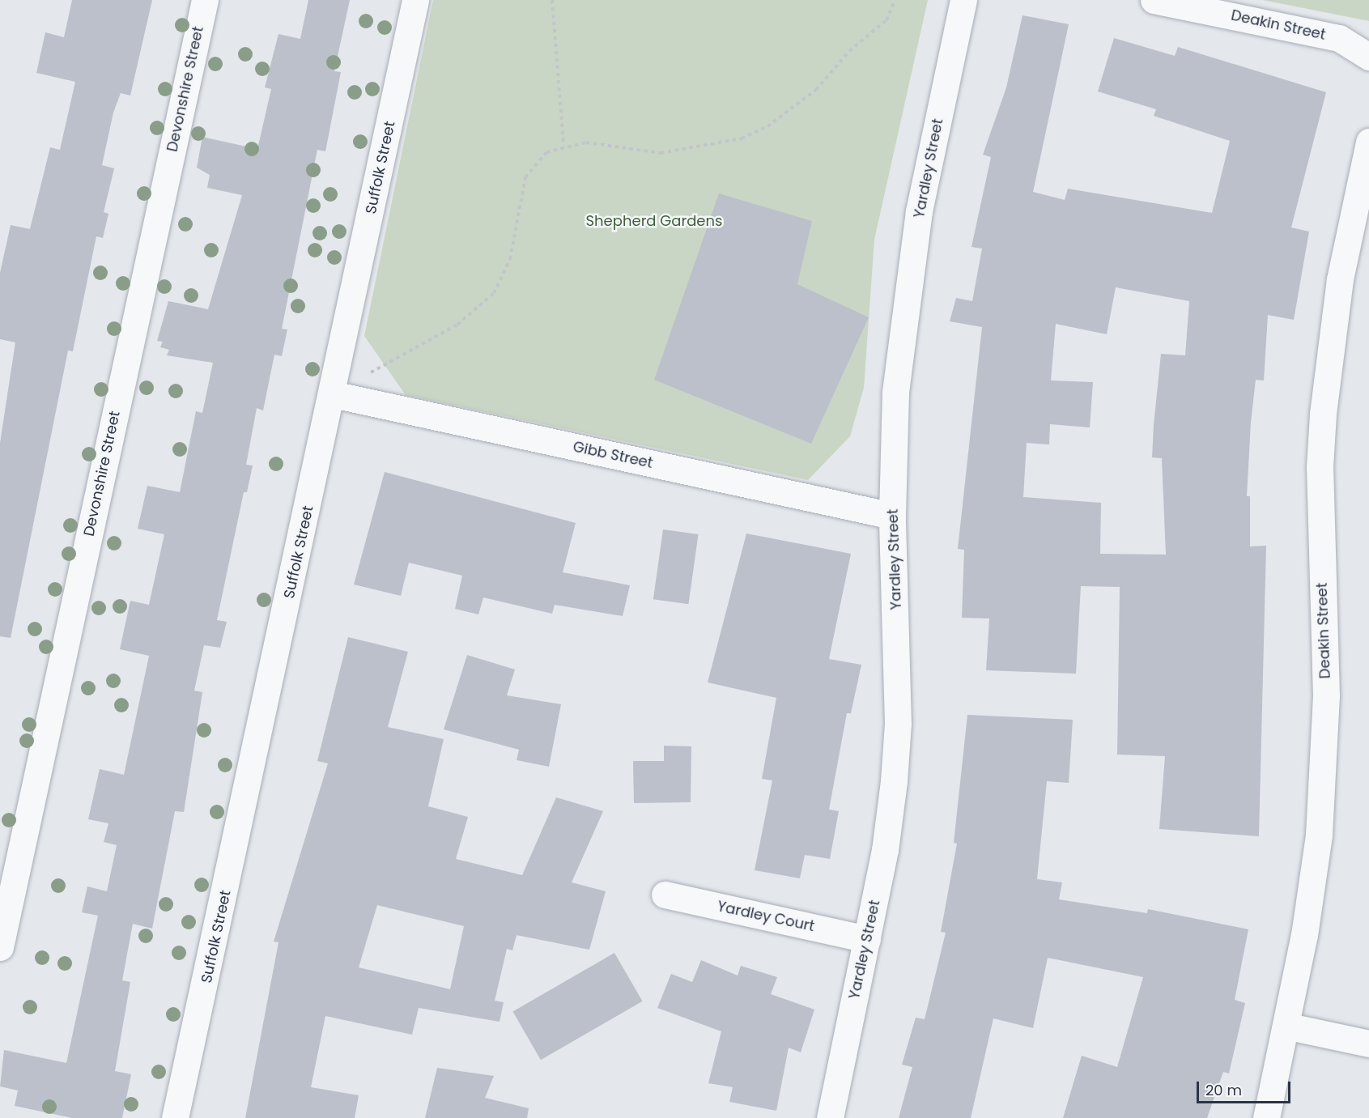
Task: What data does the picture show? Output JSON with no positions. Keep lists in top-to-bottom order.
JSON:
{
  "streets": {
    "street": [
      "Deakin Street",
      "Devonshire Street",
      "Suffolk Street",
      "Yardley Street",
      "Gibb Street",
      "Yardley Court"
    ]
  },
  "crossings": [
    ["Suffolk Street", "Gibb Street"],
    ["Yardley Street", "Gibb Street"],
    ["Yardley Street", "Yardley Court"]
  ],
  "parks": ["Shepherd Gardens"],
  "scale_bar": "20 m"
}
